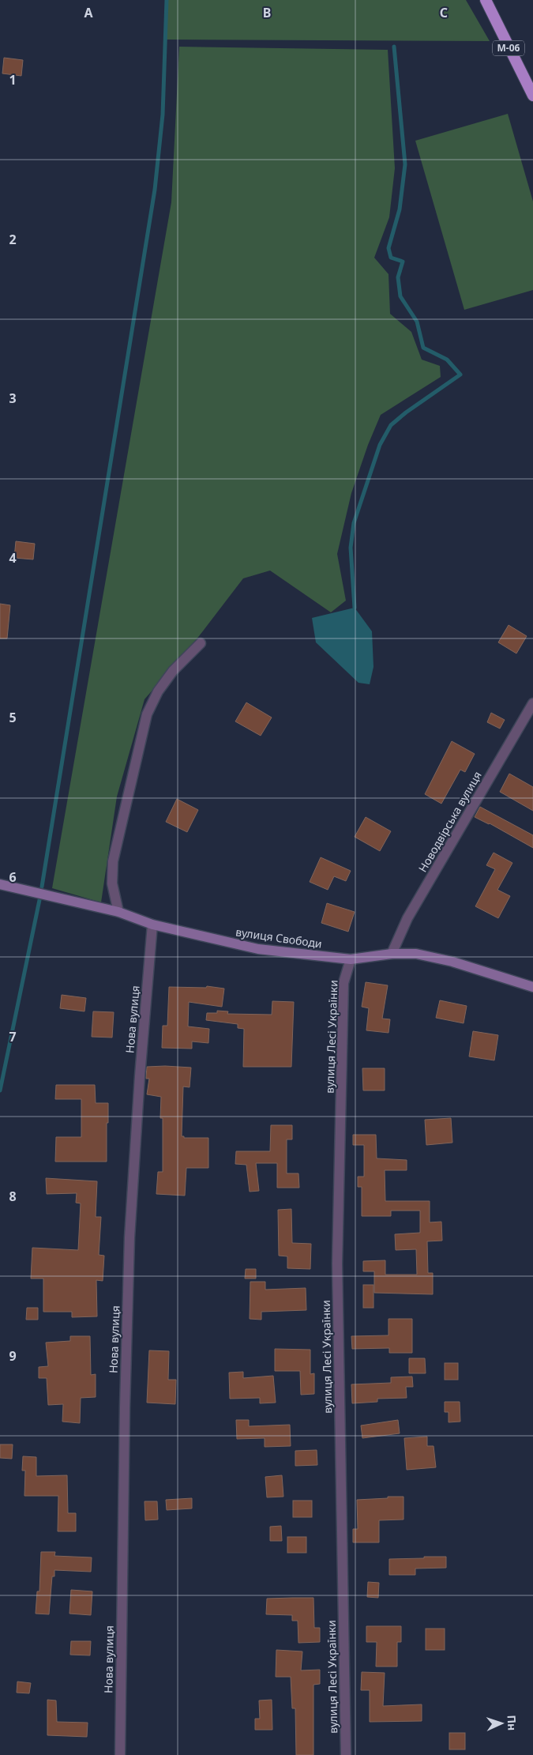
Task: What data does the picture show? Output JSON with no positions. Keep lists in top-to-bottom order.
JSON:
{
  "streets": {
    "highway": ["М-06"],
    "main road": ["вулиця Свободи"],
    "street": ["Новодвірська вулиця", "Нова вулиця", "вулиця Лесі Українки"]
  },
  "crossings": [
    ["Новодвірська вулиця", "вулиця Свободи"],
    ["вулиця Свободи", "Нова вулиця"],
    ["вулиця Свободи", "вулиця Лесі Українки"]
  ],
  "north": "right",
  "grid": {
    "columns": ["A", "B", "C"],
    "rows": [
      "1",
      "2",
      "3",
      "4",
      "5",
      "6",
      "7",
      "8",
      "9"
    ]
  }
}
